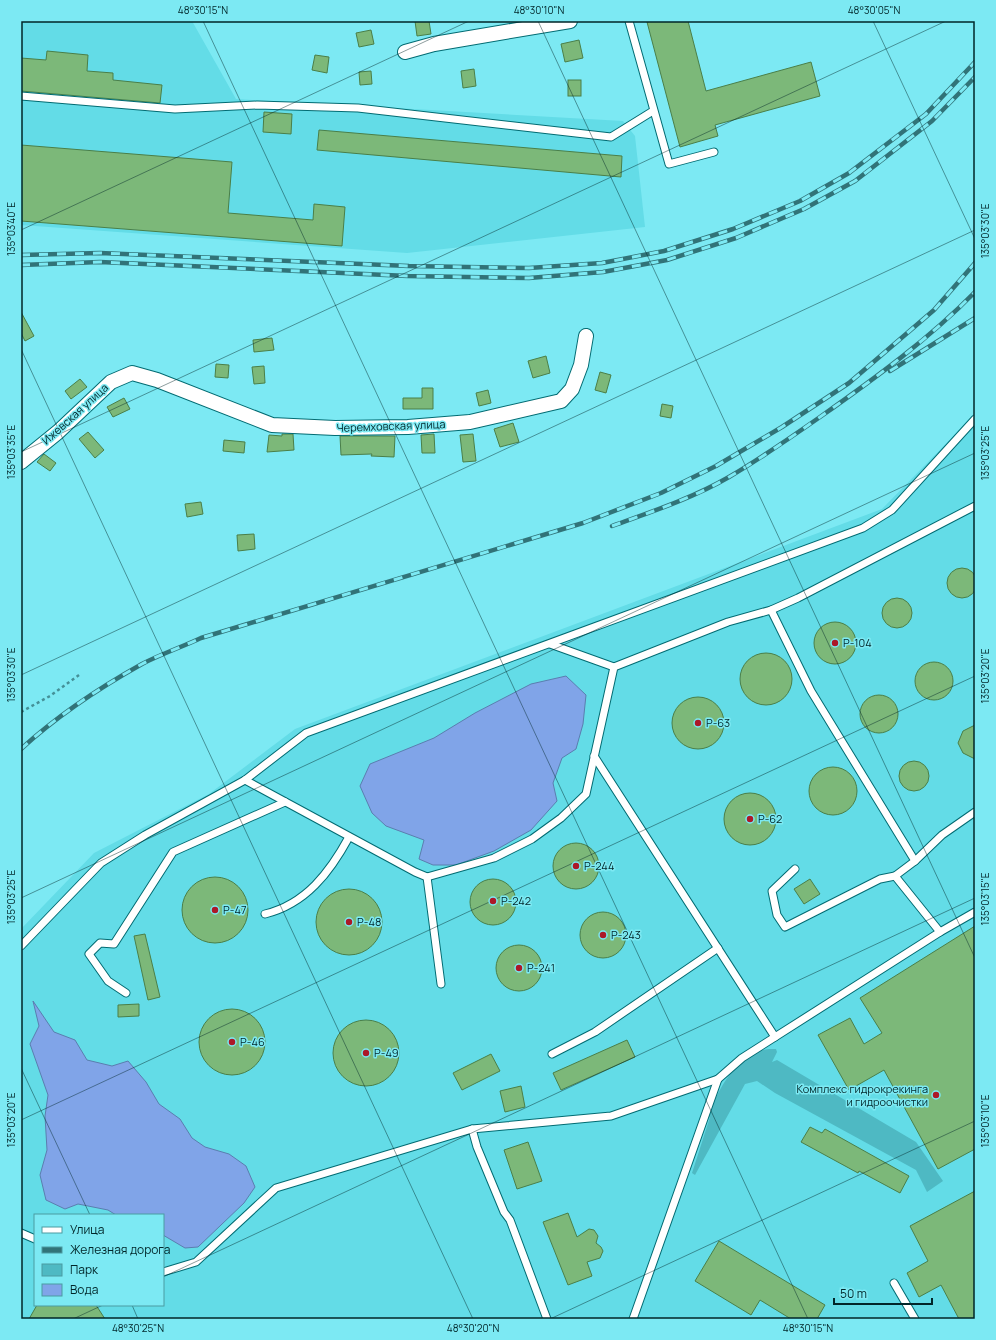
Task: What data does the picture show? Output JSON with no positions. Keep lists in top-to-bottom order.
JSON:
{
  "streets": {
    "street": ["Ижевская улица", "Черемховская улица"]
  },
  "crossings": [
    ["Ижевская улица", "Черемховская улица"]
  ],
  "places": [
    "Р-104",
    "Р-63",
    "Р-62",
    "Р-244",
    "Р-242",
    "Р-47",
    "Р-48",
    "Р-243",
    "Р-241",
    "Р-46",
    "Р-49",
    "Комплекс гидрокрекинга и гидроочистки"
  ],
  "legend": [
    "Улица",
    "Железная дорога",
    "Парк",
    "Вода"
  ],
  "scale_bar": "50 m",
  "coordinates": [
    "48°30'15\"N",
    "48°30'10\"N",
    "48°30'05\"N",
    "135°03'40\"E",
    "135°03'30\"E",
    "135°03'35\"E",
    "135°03'25\"E",
    "135°03'20\"E",
    "135°03'15\"E",
    "135°03'10\"E",
    "48°30'25\"N",
    "48°30'20\"N"
  ]
}
